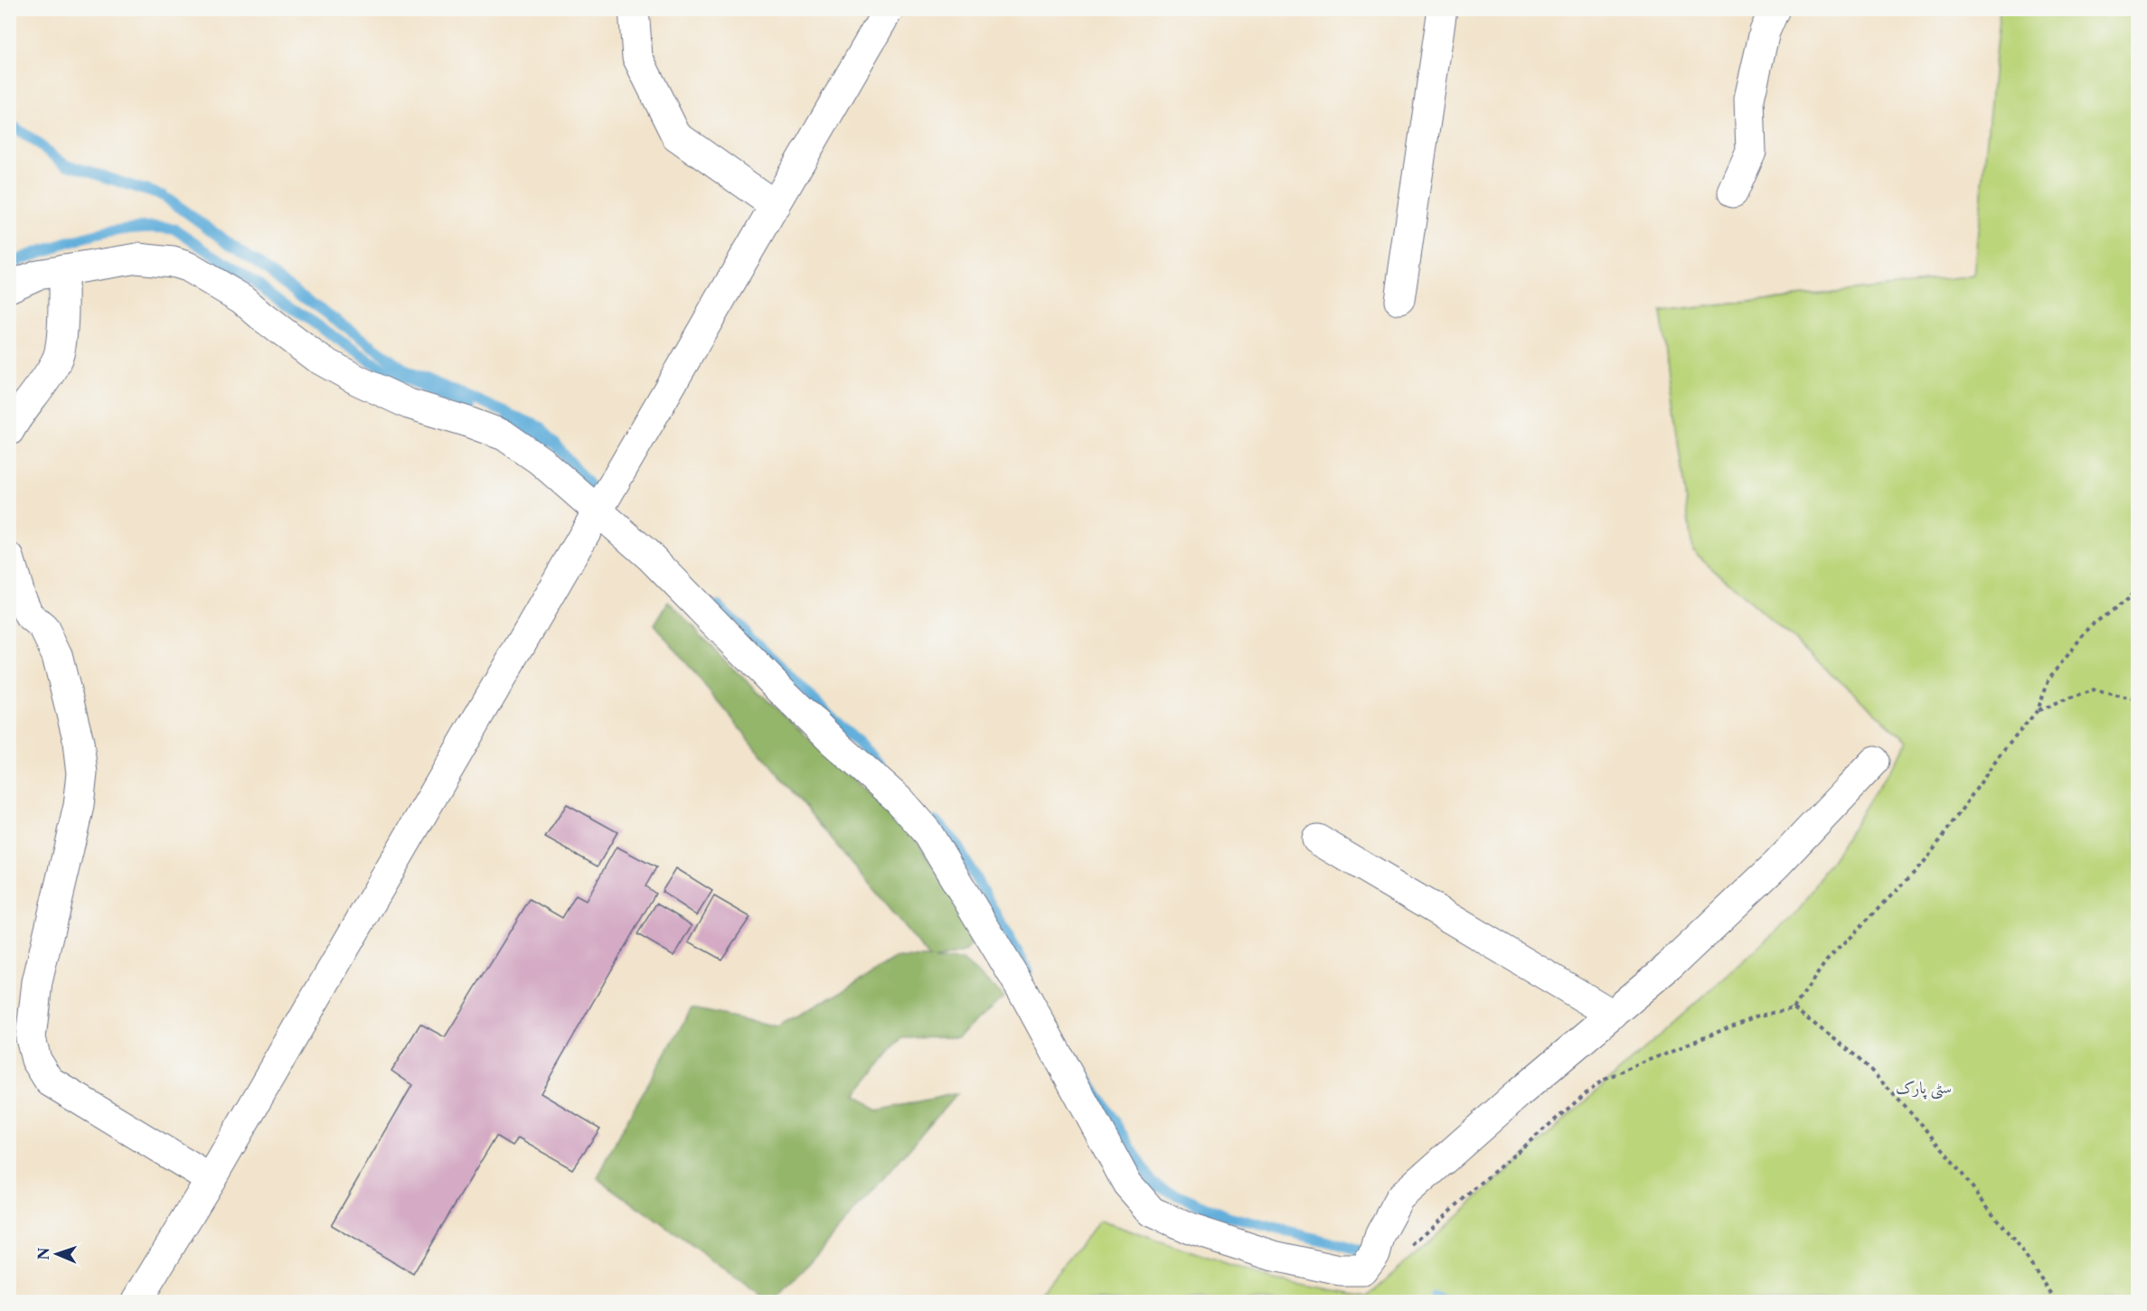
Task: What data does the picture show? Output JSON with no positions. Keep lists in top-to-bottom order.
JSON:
{
  "parks": ["سٹی پارک"],
  "north": "left"
}
